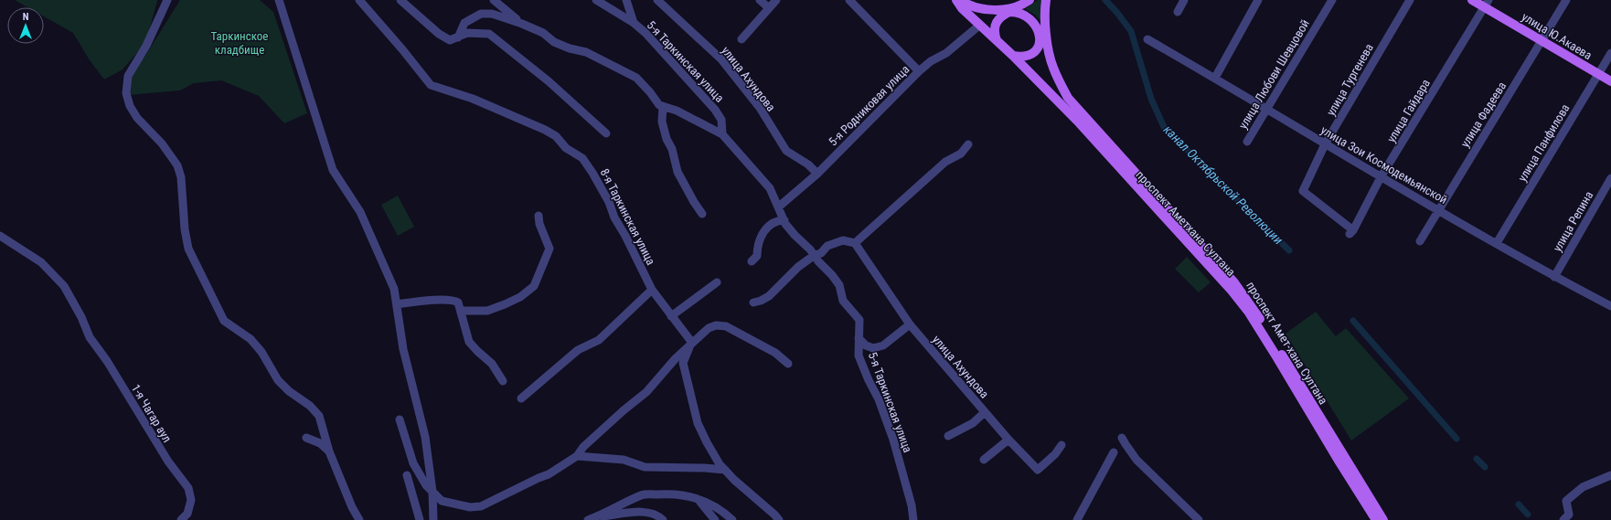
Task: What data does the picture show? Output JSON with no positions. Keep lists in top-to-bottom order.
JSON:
{
  "streets": {
    "main road": ["улица Ю.Акаева", "проспект Аметхана Султана", "проспект Амет-хана Султана"],
    "street": [
      "5-я Таркинская улица",
      "улица Любови Шевцовой",
      "улица Ахундова",
      "улица Тургенева",
      "5-я Родниковая улица",
      "улица Гайдара",
      "улица Фадеева",
      "улица Панфилова",
      "улица Зои Космодемьянской",
      "8-я Таркинская улица",
      "улица Репина",
      "1-я Чагар аул"
    ]
  },
  "crossings": [
    ["улица Ю.Акаева", "улица Гайдара"],
    ["улица Ю.Акаева", "улица Фадеева"],
    ["улица Ю.Акаева", "улица Панфилова"],
    ["5-я Таркинская улица", "5-я Родниковая улица"],
    ["улица Любови Шевцовой", "улица Зои Космодемьянской"],
    ["улица Ахундова", "5-я Родниковая улица"],
    ["улица Тургенева", "улица Гайдара"],
    ["улица Тургенева", "улица Зои Космодемьянской"],
    ["улица Гайдара", "улица Зои Космодемьянской"],
    ["улица Фадеева", "улица Зои Космодемьянской"],
    ["улица Панфилова", "улица Зои Космодемьянской"],
    ["улица Зои Космодемьянской", "улица Репина"],
    ["проспект Аметхана Султана", "проспект Амет-хана Султана"]
  ],
  "water": ["канал Октябрьской Революции"],
  "parks": ["Таркинское кладбище"],
  "north": "top"
}
